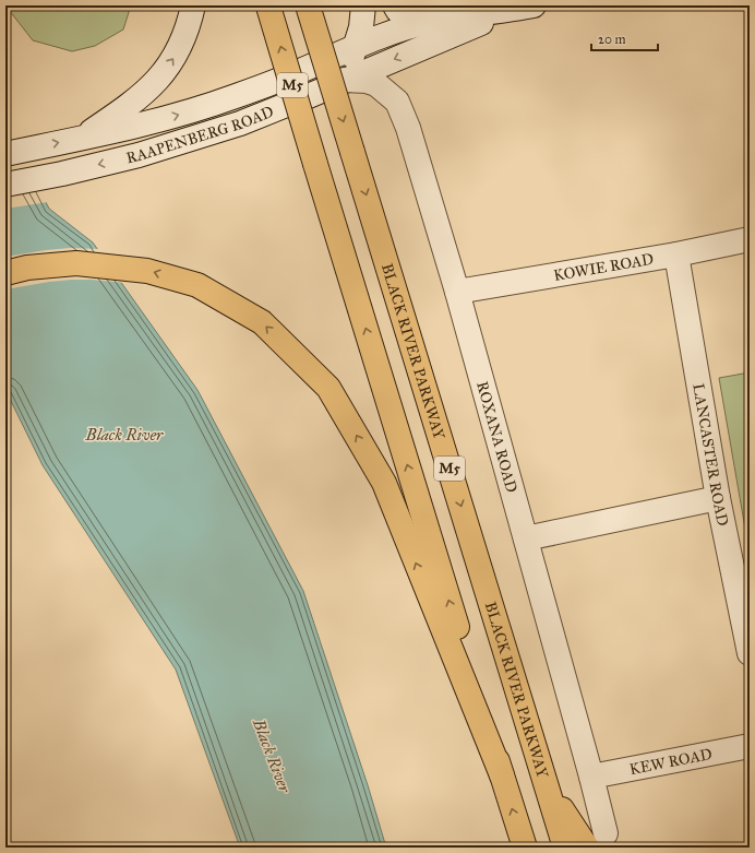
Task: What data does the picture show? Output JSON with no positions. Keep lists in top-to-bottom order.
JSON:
{
  "streets": {
    "highway": ["M5", "BLACK RIVER PARKWAY"],
    "street": [
      "RAAPENBERG ROAD",
      "KOWIE ROAD",
      "ROXANA ROAD",
      "LANCASTER ROAD",
      "KEW ROAD"
    ]
  },
  "crossings": [
    ["RAAPENBERG ROAD", "ROXANA ROAD"],
    ["KOWIE ROAD", "ROXANA ROAD"],
    ["KOWIE ROAD", "LANCASTER ROAD"],
    ["ROXANA ROAD", "KEW ROAD"]
  ],
  "water": ["Black River"],
  "scale_bar": "20 m"
}
